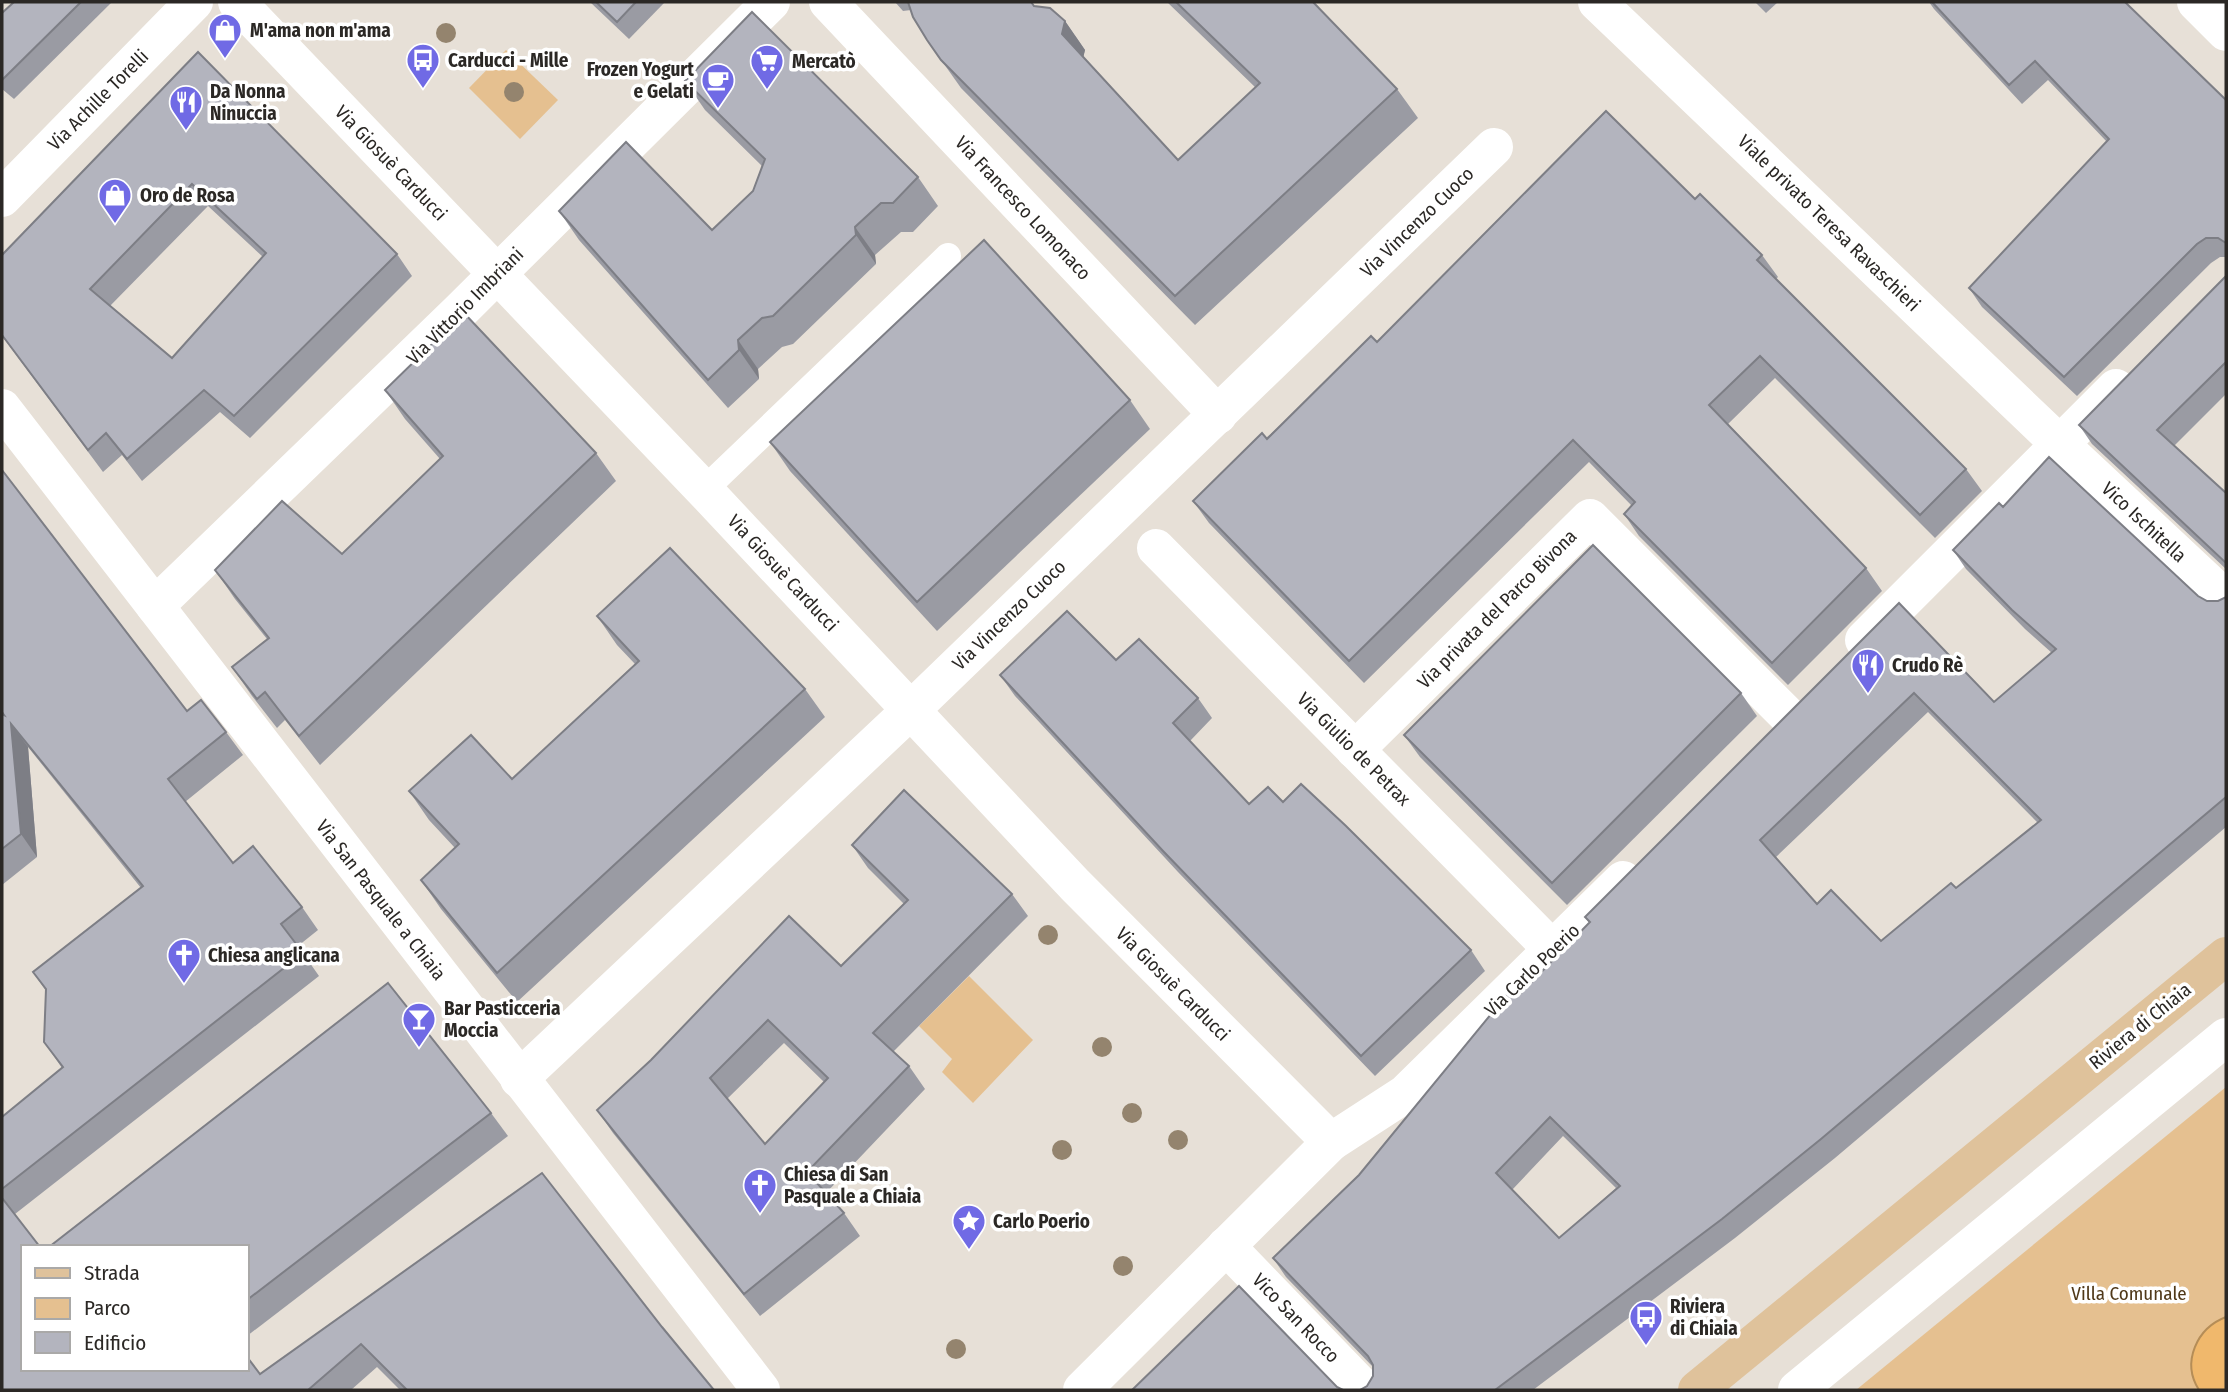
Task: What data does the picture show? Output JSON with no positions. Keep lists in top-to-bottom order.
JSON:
{
  "streets": {
    "main road": ["Riviera di Chiaia"],
    "street": [
      "Via Achille Torelli",
      "Via Giosuè Carducci",
      "Via Francesco Lomonaco",
      "Via Vincenzo Cuoco",
      "Viale privato Teresa Ravaschieri",
      "Via Vittorio Imbriani",
      "Vico Ischitella",
      "Via privata del Parco Bivona",
      "Via Giulio de Petrax",
      "Via San Pasquale a Chiaia",
      "Via Carlo Poerio",
      "Vico San Rocco"
    ]
  },
  "crossings": [
    ["Via Giosuè Carducci", "Via Vincenzo Cuoco"],
    ["Via Giosuè Carducci", "Via Vittorio Imbriani"],
    ["Via Giosuè Carducci", "Via Carlo Poerio"],
    ["Via Francesco Lomonaco", "Via Vincenzo Cuoco"],
    ["Via Vincenzo Cuoco", "Via San Pasquale a Chiaia"],
    ["Viale privato Teresa Ravaschieri", "Vico Ischitella"],
    ["Via Vittorio Imbriani", "Via San Pasquale a Chiaia"],
    ["Via privata del Parco Bivona", "Via Giulio de Petrax"],
    ["Via Giulio de Petrax", "Via Carlo Poerio"],
    ["Via Carlo Poerio", "Vico San Rocco"]
  ],
  "parks": ["Villa Comunale"],
  "places": {
    "shop": ["M'ama non m'ama", "Oro de Rosa"],
    "bus stop": ["Carducci - Mille", "Riviera di Chiaia"],
    "supermarket": ["Mercatò"],
    "cafe": ["Frozen Yogurt e Gelati"],
    "restaurant": ["Da Nonna Ninuccia", "Crudo Rè"],
    "church": ["Chiesa anglicana", "Chiesa di San Pasquale a Chiaia"],
    "bar": ["Bar Pasticceria Moccia"],
    "place": ["Carlo Poerio"]
  },
  "legend": ["Strada", "Parco", "Edificio"]
}
